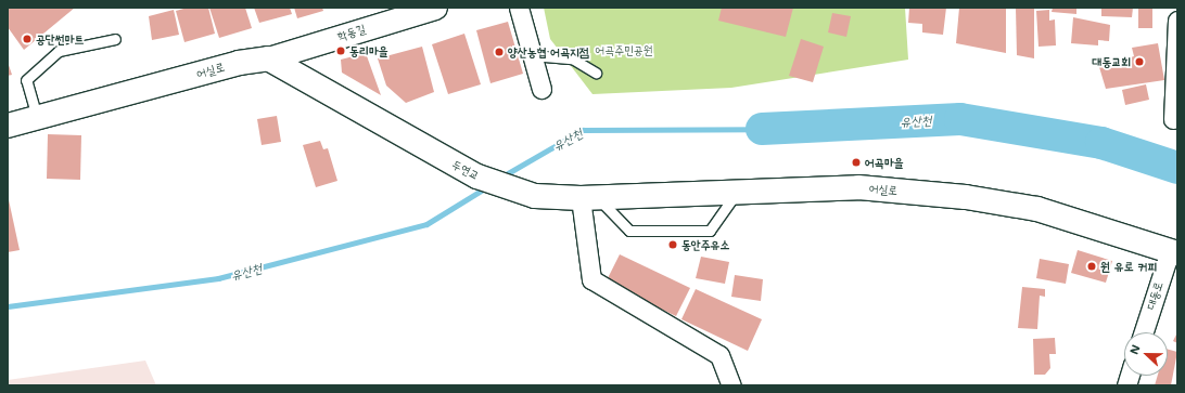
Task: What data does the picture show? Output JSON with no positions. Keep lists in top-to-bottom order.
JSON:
{
  "streets": {
    "main road": ["어실로", "두연교"],
    "street": ["학동길", "대동로"]
  },
  "crossings": [
    ["학동길", "어실로"],
    ["학동길", "두연교"],
    ["어실로", "두연교"],
    ["어실로", "대동로"]
  ],
  "water": ["유산천"],
  "parks": ["어곡주민공원"],
  "places": [
    "공단썬마트",
    "동리마을",
    "양산농협 어곡지점",
    "대동교회",
    "어곡마을",
    "동안주유소",
    "원 유로 커피"
  ],
  "north": "left"
}
